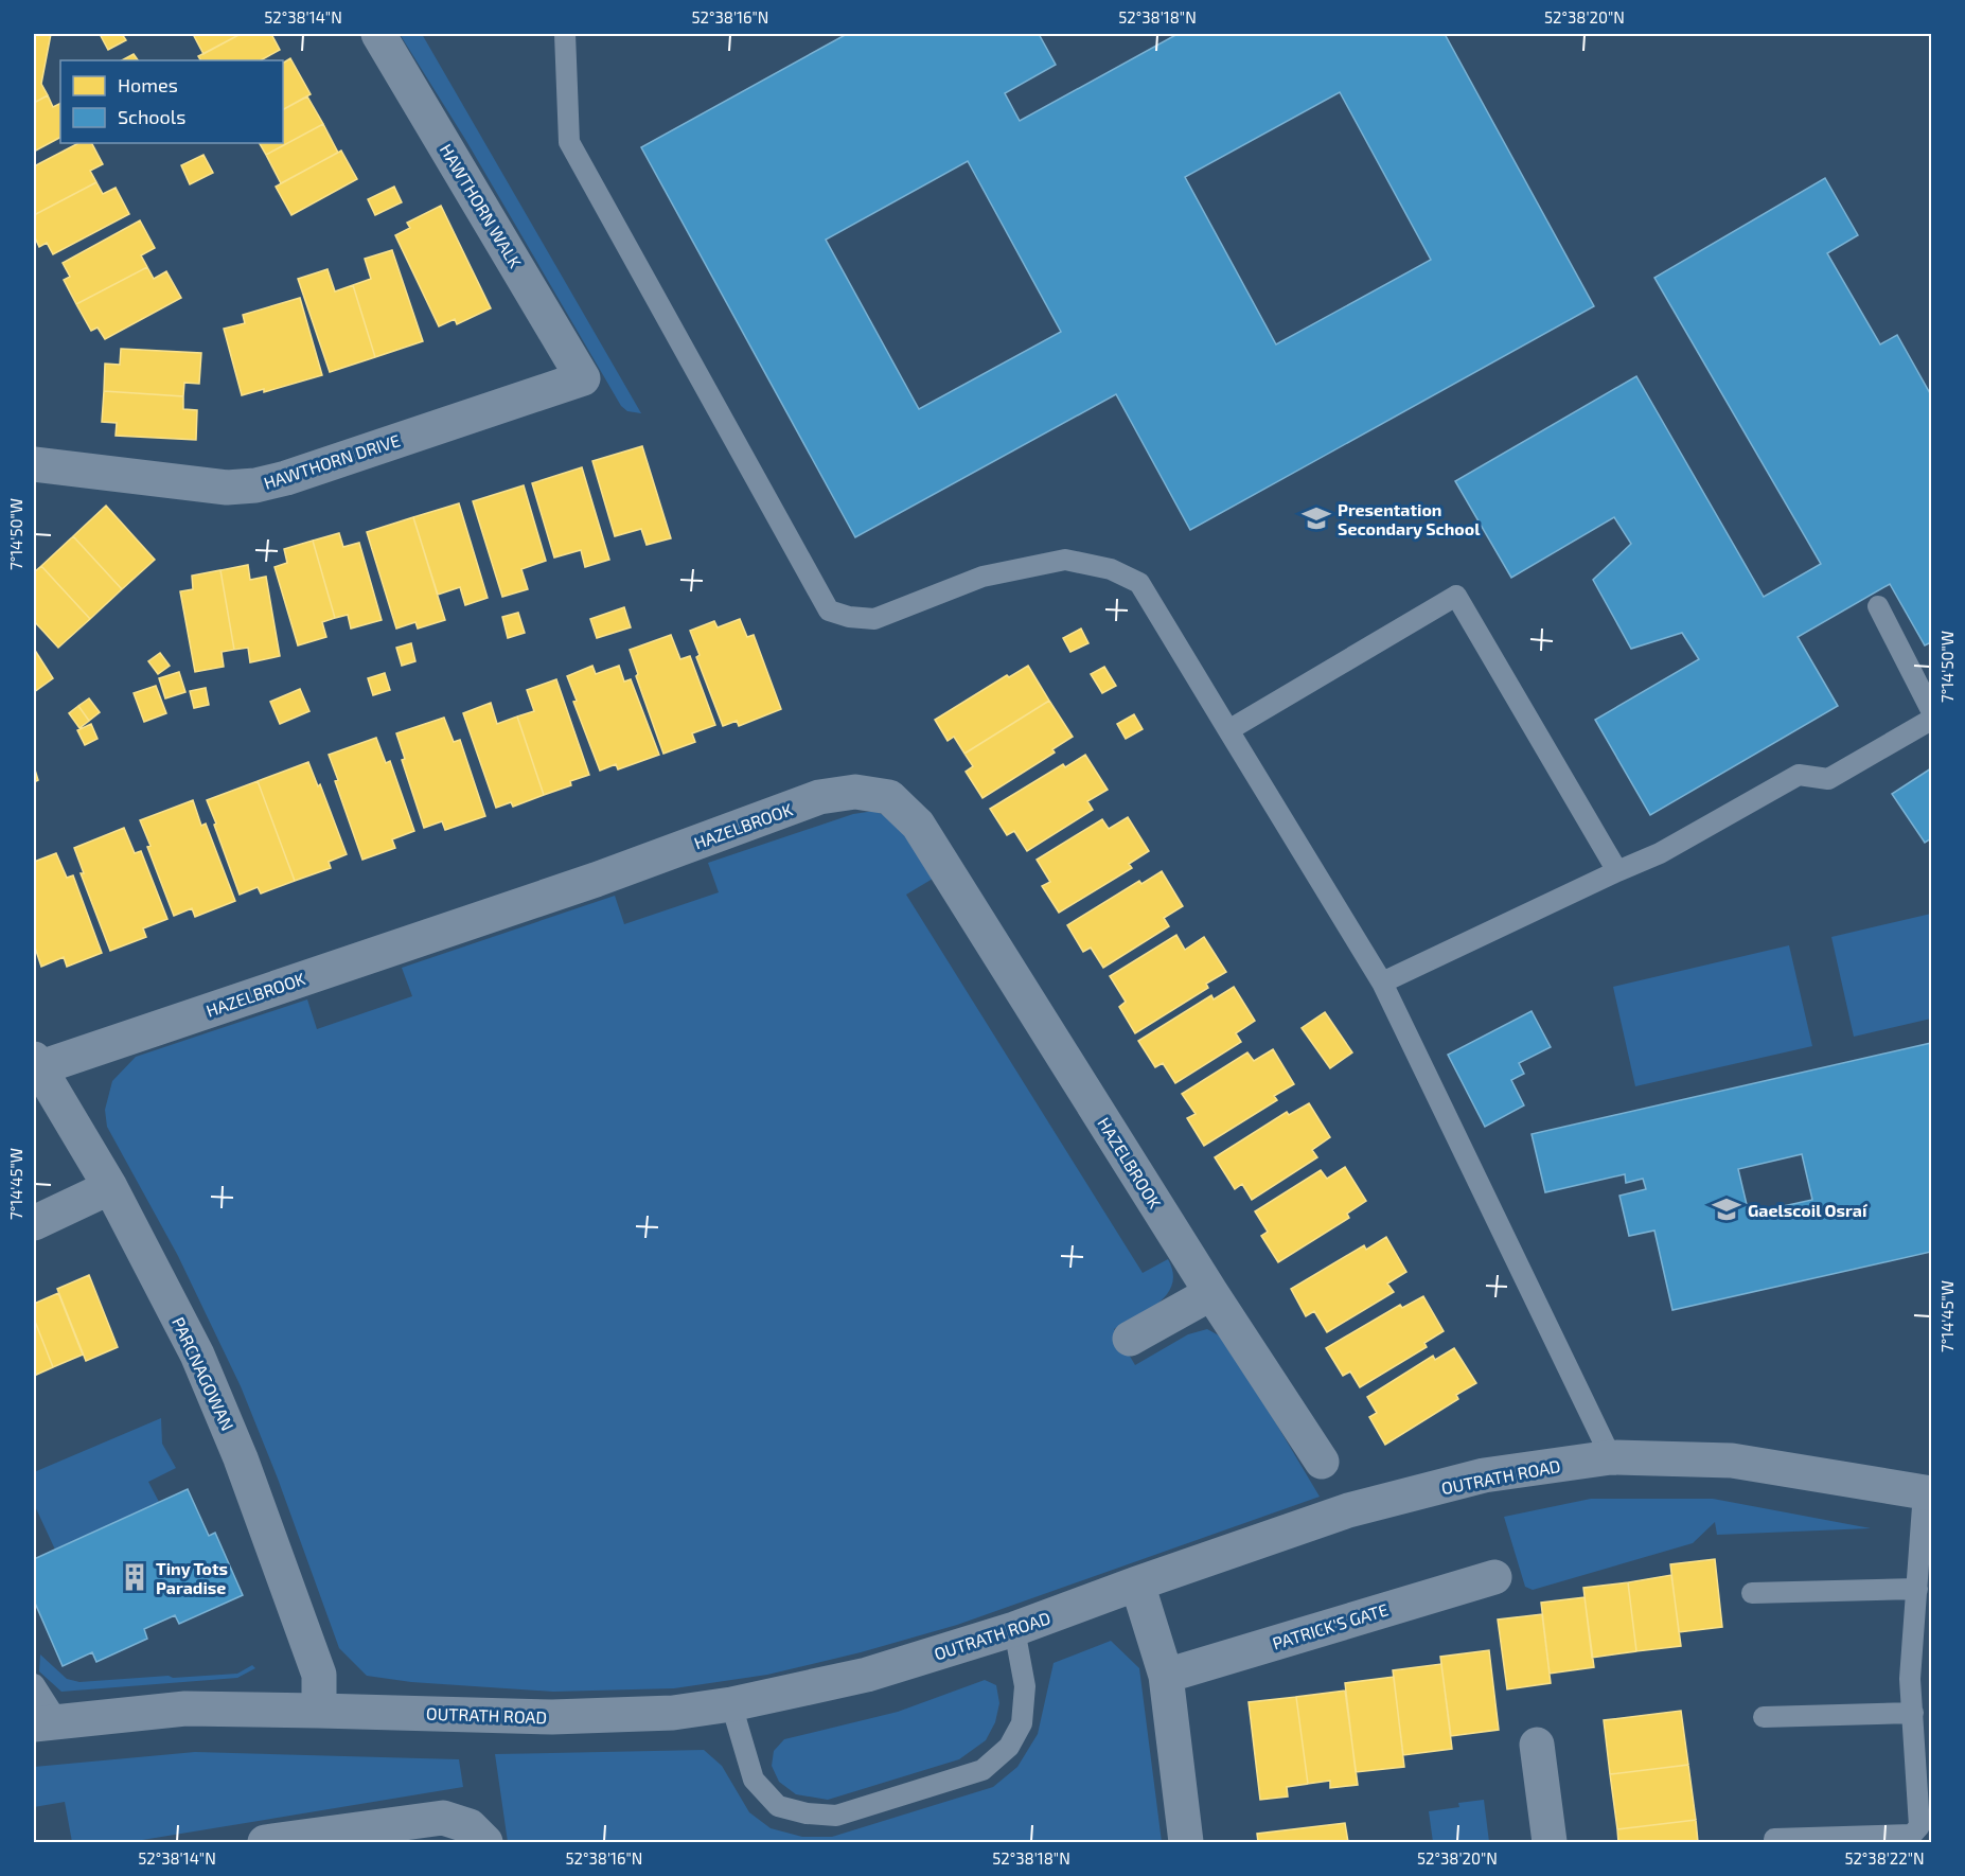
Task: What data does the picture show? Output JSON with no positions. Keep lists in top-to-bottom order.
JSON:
{
  "streets": {
    "street": [
      "HAWTHORN WALK",
      "HAWTHORN DRIVE",
      "HAZELBROOK",
      "PARCNAGOWAN",
      "OUTRATH ROAD",
      "PATRICK'S GATE"
    ]
  },
  "crossings": [
    ["HAWTHORN WALK", "HAWTHORN DRIVE"],
    ["HAZELBROOK", "PARCNAGOWAN"],
    ["PARCNAGOWAN", "OUTRATH ROAD"]
  ],
  "places": {
    "school or university": ["Presentation Secondary School", "Gaelscoil Osraí"],
    "building": ["Tiny Tots Paradise"]
  },
  "legend": ["Homes", "Schools"],
  "coordinates": [
    "52°38'14\"N",
    "52°38'16\"N",
    "52°38'18\"N",
    "52°38'20\"N",
    "7°14'50\"W",
    "7°14'45\"W",
    "52°38'22\"N"
  ]
}
